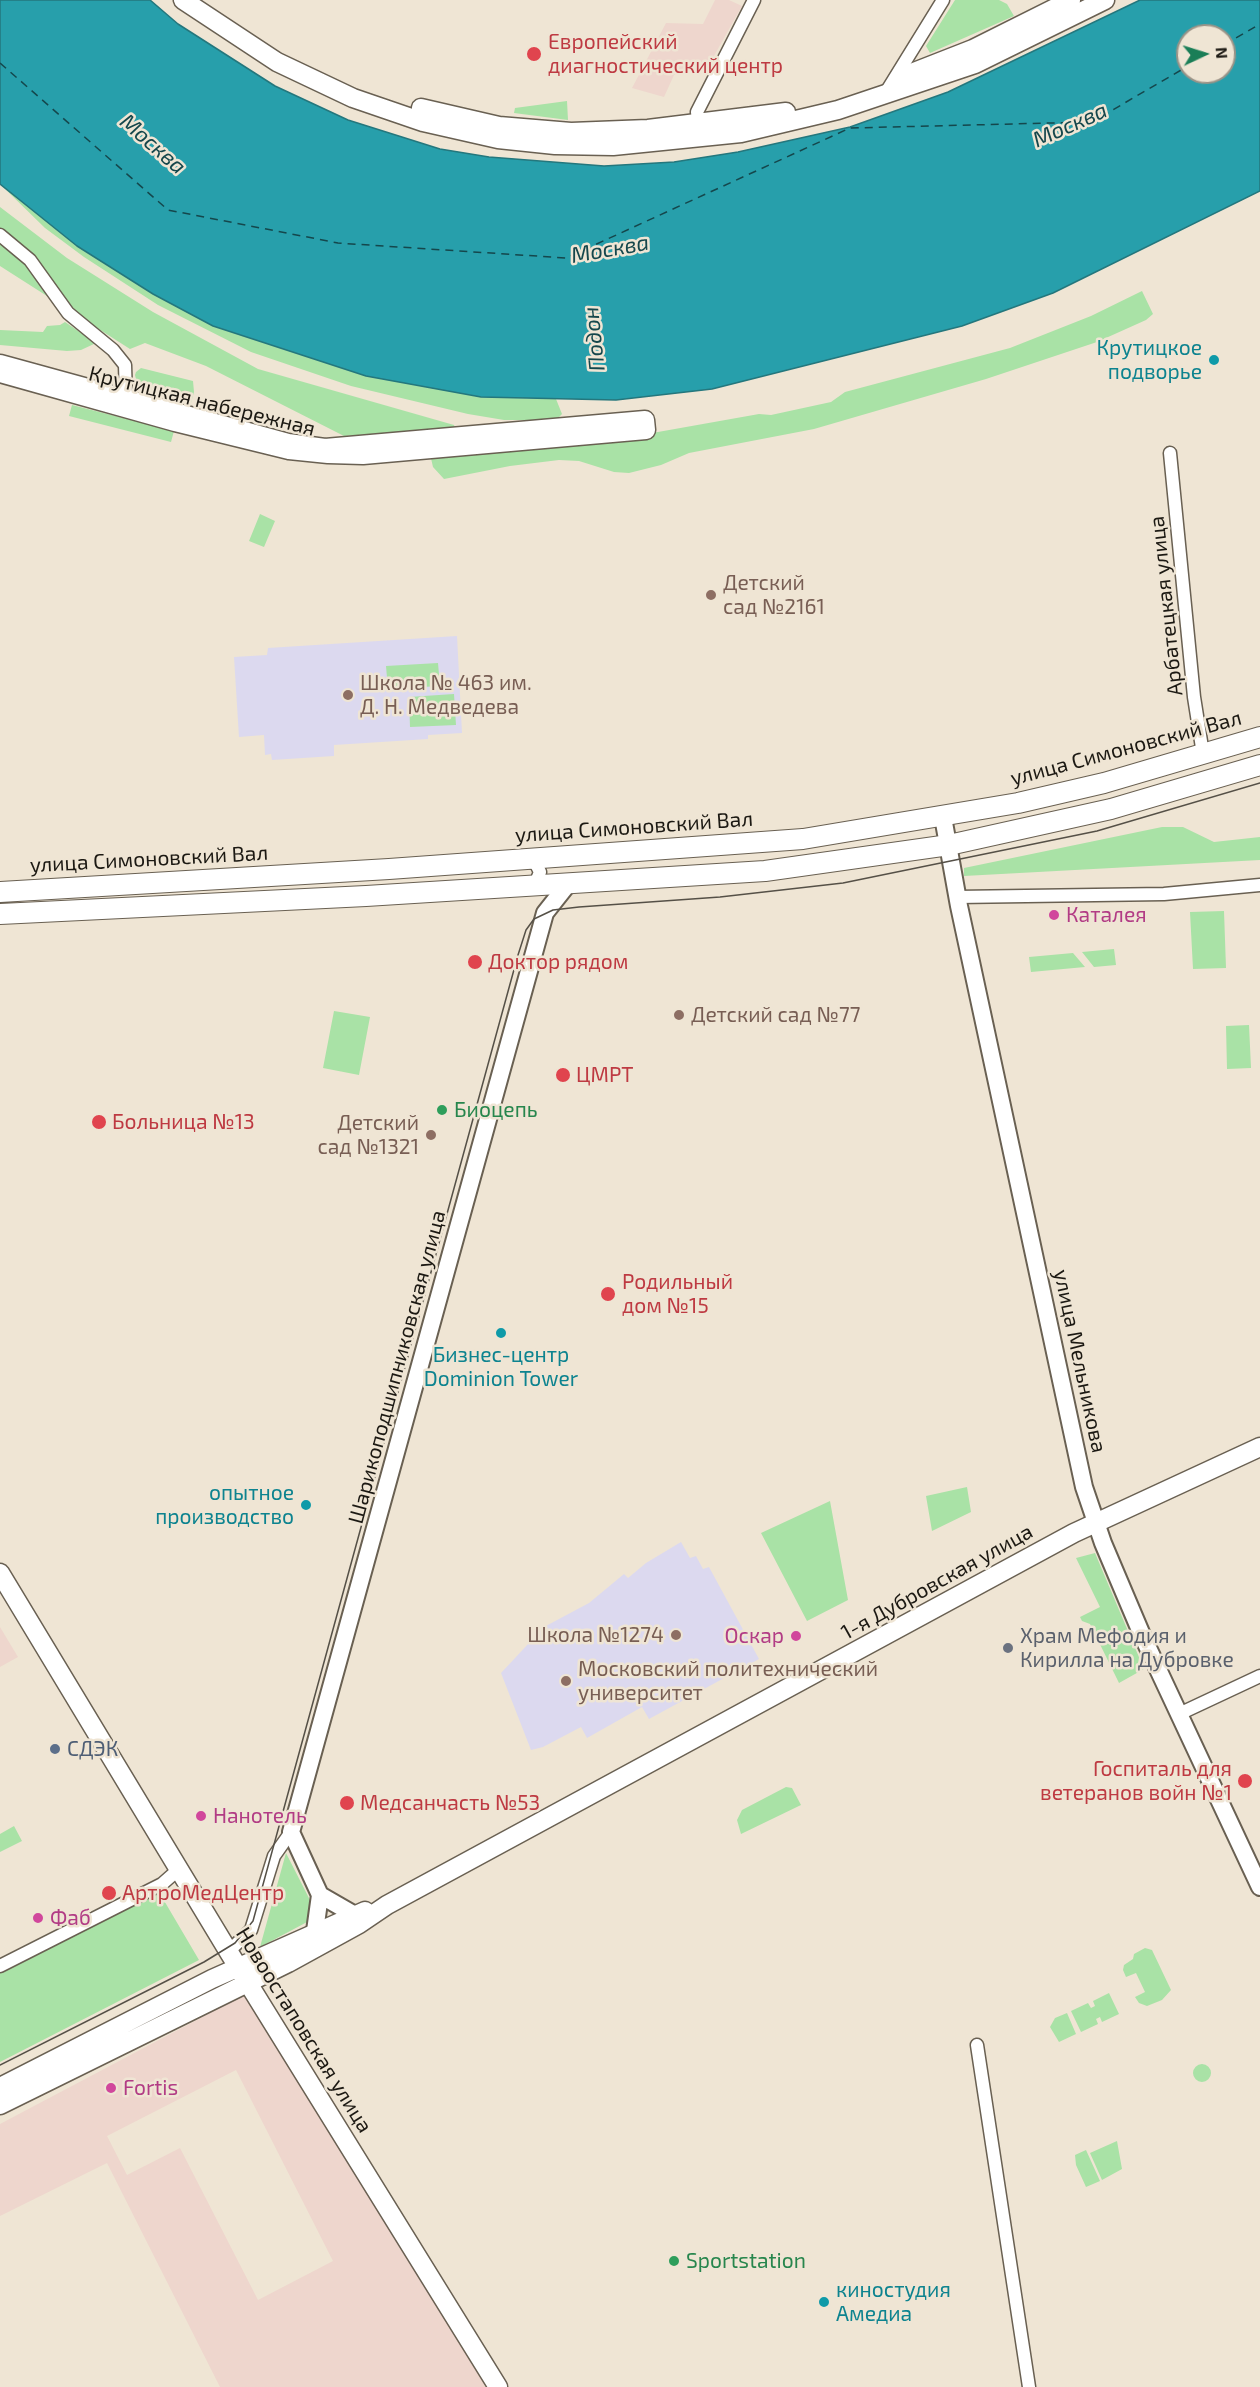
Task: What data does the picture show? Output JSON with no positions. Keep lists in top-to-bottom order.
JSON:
{
  "streets": {
    "main road": [
      "Крутицкая набережная",
      "улица Симоновский Вал",
      "Шарикоподшипниковская улица",
      "1-я Дубровская улица",
      "Новоостаповская улица"
    ],
    "street": ["Арбатецкая улица", "улица Мельникова"]
  },
  "crossings": [
    ["Арбатецкая улица", "улица Симоновский Вал"],
    ["улица Симоновский Вал", "улица Мельникова"],
    ["улица Мельникова", "1-я Дубровская улица"],
    ["Шарикоподшипниковская улица", "1-я Дубровская улица"],
    ["Шарикоподшипниковская улица", "Новоостаповская улица"],
    ["1-я Дубровская улица", "Новоостаповская улица"]
  ],
  "water": ["Москва", "Подон"],
  "places": [
    "Европейский диагностический центр",
    "Крутицкое подворье",
    "Детский сад №2161",
    "Школа № 463 им. Д. Н. Медведева",
    "Каталея",
    "Доктор рядом",
    "Детский сад №77",
    "ЦМРТ",
    "Биоцепь",
    "Больница №13",
    "Детский сад №1321",
    "Родильный дом №15",
    "Бизнес-центр Dominion Tower",
    "опытное производство",
    "Школа №1274",
    "Оскар",
    "Храм Мефодия и Кирилла на Дубровке",
    "Московский политехнический университет",
    "СДЭК",
    "Госпиталь для ветеранов войн №1",
    "Медсанчасть №53",
    "Нанотель",
    "АртроМедЦентр",
    "Фаб",
    "Fortis",
    "Sportstation",
    "киностудия Амедиа"
  ],
  "north": "right"
}
